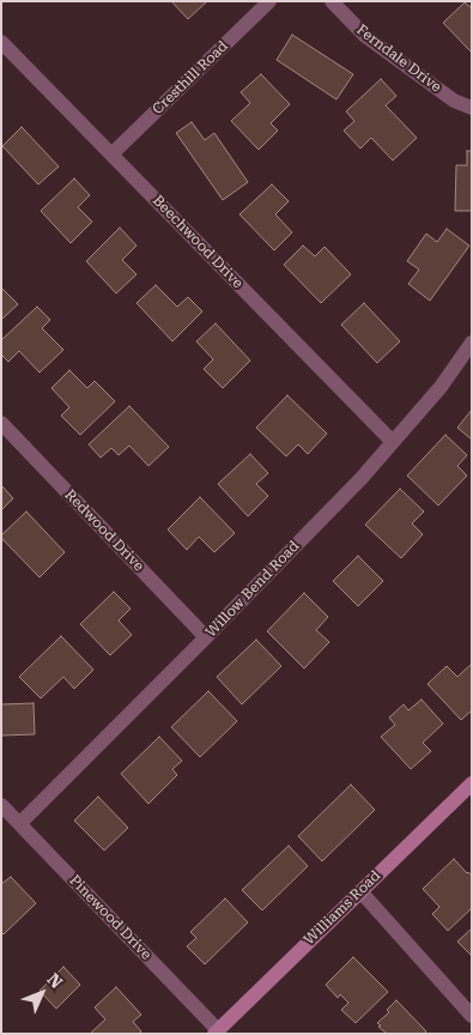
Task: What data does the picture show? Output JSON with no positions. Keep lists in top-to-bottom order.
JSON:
{
  "streets": {
    "street": [
      "Ferndale Drive",
      "Cresthill Road",
      "Beechwood Drive",
      "Redwood Drive",
      "Willow Bend Road",
      "Williams Road",
      "Pinewood Drive"
    ]
  },
  "crossings": [
    ["Cresthill Road", "Beechwood Drive"],
    ["Beechwood Drive", "Willow Bend Road"],
    ["Redwood Drive", "Willow Bend Road"],
    ["Willow Bend Road", "Pinewood Drive"],
    ["Williams Road", "Pinewood Drive"]
  ],
  "north": "top right"
}
